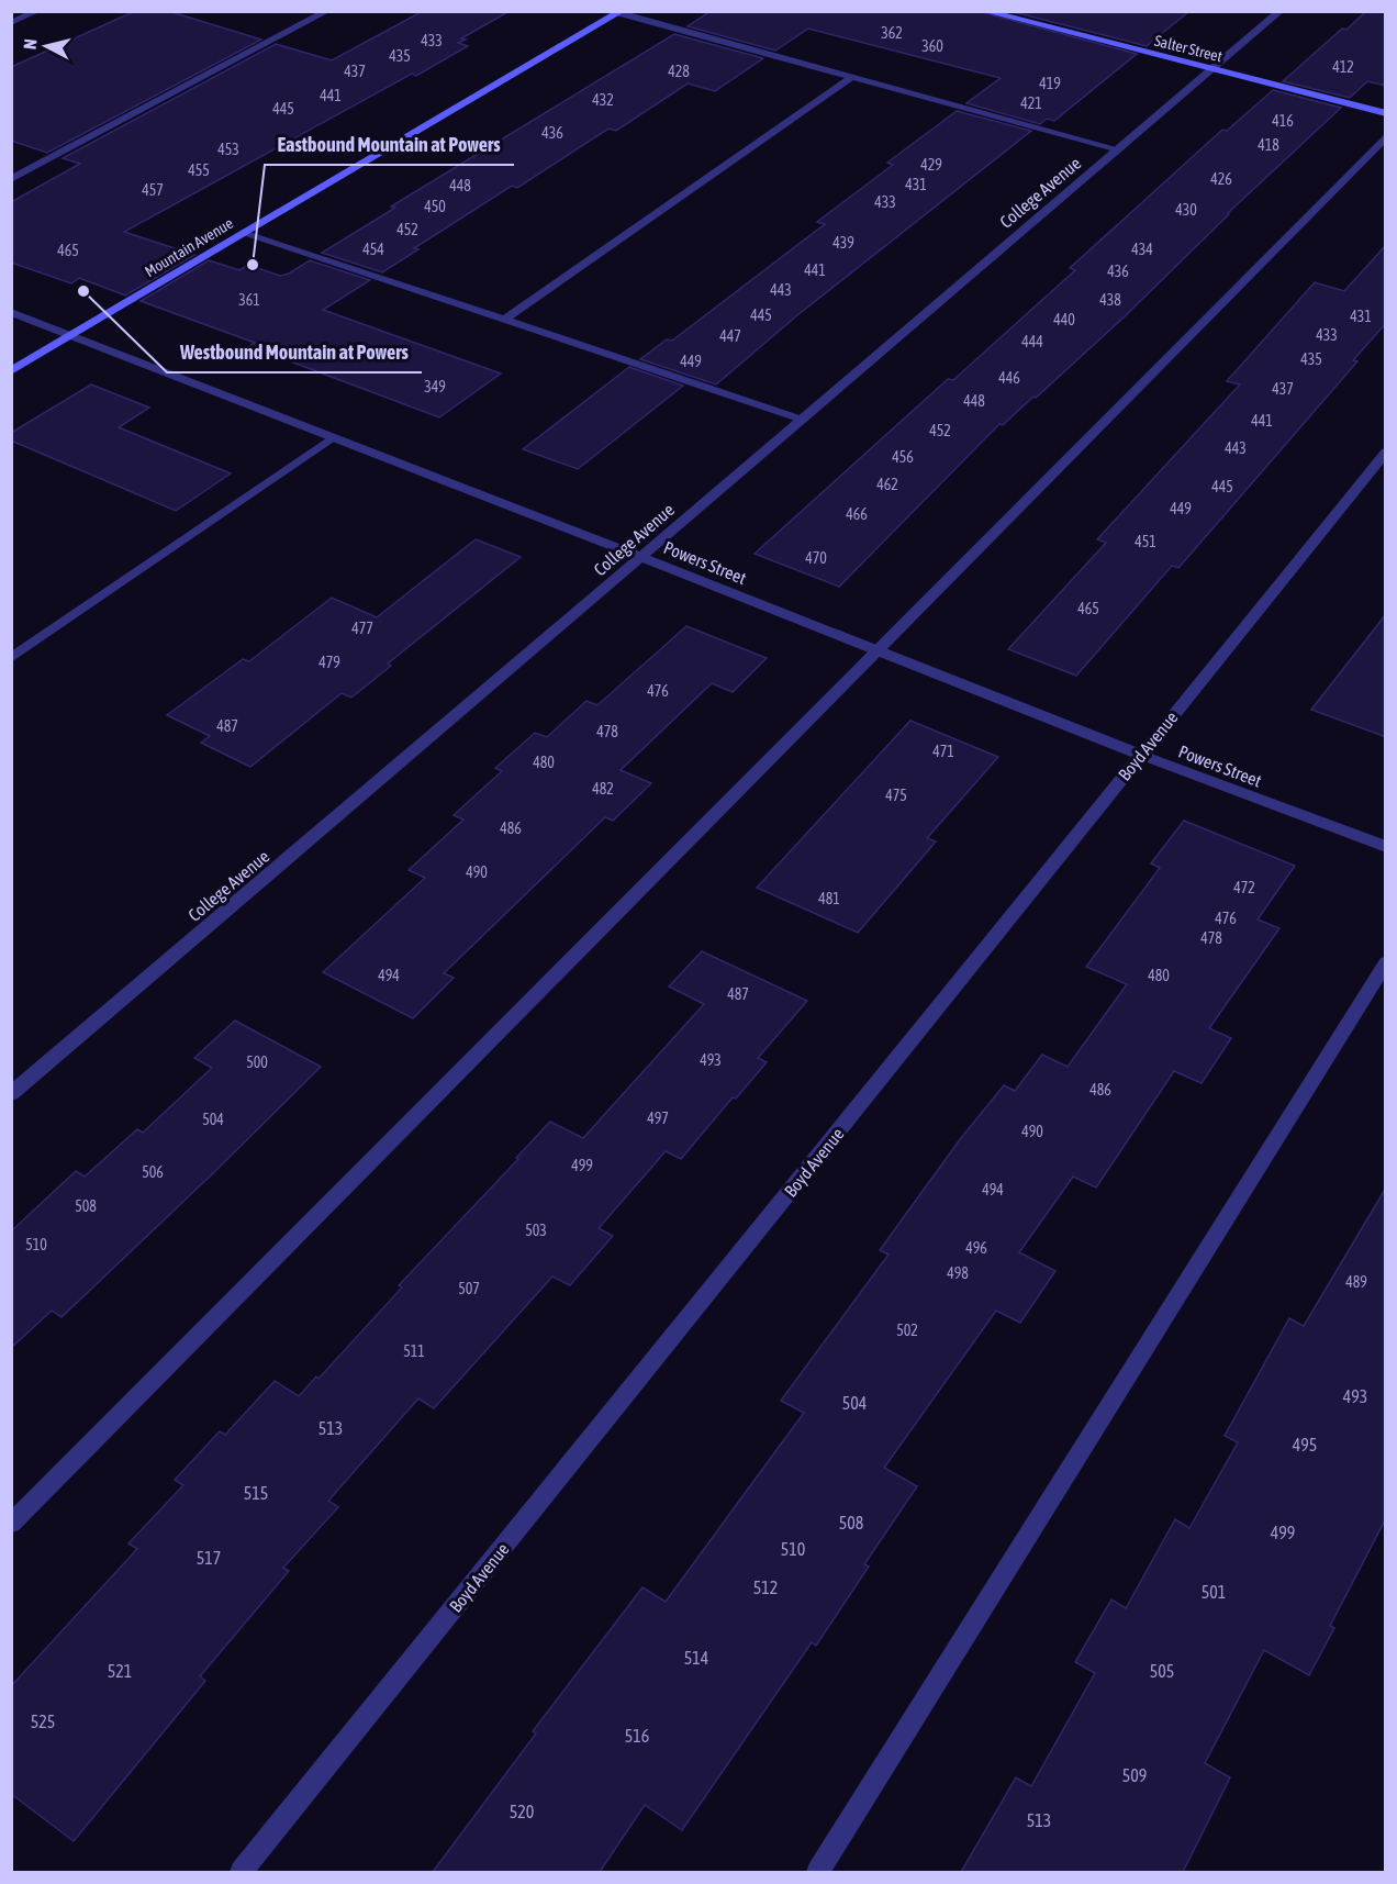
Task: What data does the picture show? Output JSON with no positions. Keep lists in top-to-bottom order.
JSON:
{
  "streets": {
    "main road": ["Salter Street", "Mountain Avenue"],
    "street": ["College Avenue", "Powers Street", "Boyd Avenue"]
  },
  "crossings": [
    ["Salter Street", "College Avenue"],
    ["College Avenue", "Powers Street"],
    ["Mountain Avenue", "Powers Street"],
    ["Powers Street", "Boyd Avenue"]
  ],
  "places": ["Eastbound Mountain at Powers", "Westbound Mountain at Powers"],
  "house_numbers": [
    "362",
    "433",
    "360",
    "435",
    "412",
    "437",
    "428",
    "419",
    "441",
    "432",
    "421",
    "445",
    "416",
    "436",
    "418",
    "453",
    "429",
    "455",
    "426",
    "431",
    "448",
    "457",
    "433",
    "450",
    "430",
    "452",
    "439",
    "454",
    "434",
    "465",
    "441",
    "436",
    "443",
    "361",
    "438",
    "445",
    "431",
    "440",
    "433",
    "447",
    "444",
    "435",
    "449",
    "446",
    "349",
    "437",
    "448",
    "441",
    "452",
    "443",
    "456",
    "462",
    "445",
    "449",
    "466",
    "451",
    "470",
    "465",
    "477",
    "479",
    "476",
    "487",
    "478",
    "471",
    "480",
    "482",
    "475",
    "486",
    "490",
    "472",
    "481",
    "476",
    "478",
    "494",
    "480",
    "487",
    "493",
    "500",
    "486",
    "497",
    "504",
    "490",
    "499",
    "506",
    "494",
    "508",
    "503",
    "510",
    "496",
    "498",
    "489",
    "507",
    "502",
    "511",
    "493",
    "504",
    "513",
    "495",
    "515",
    "508",
    "499",
    "510",
    "517",
    "512",
    "501",
    "514",
    "521",
    "505",
    "525",
    "516",
    "509",
    "520",
    "513"
  ],
  "north": "left"
}
